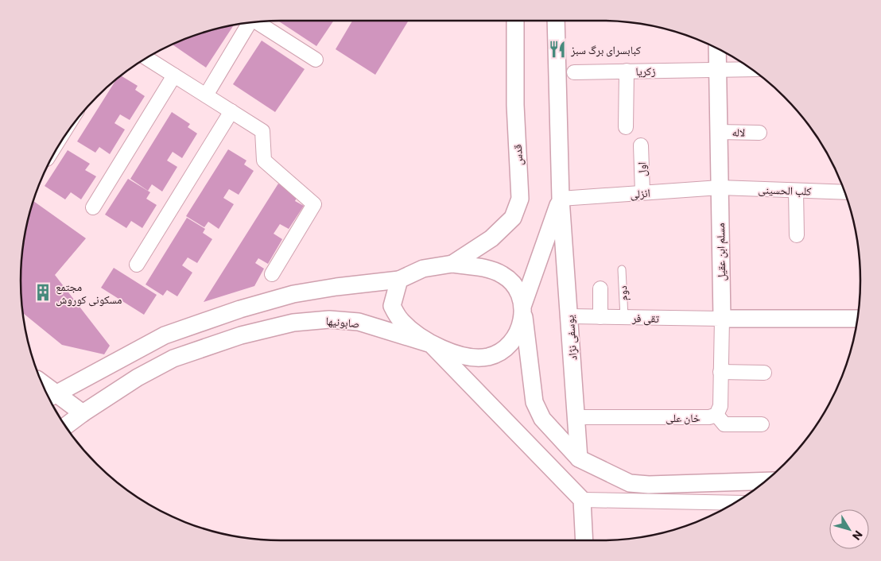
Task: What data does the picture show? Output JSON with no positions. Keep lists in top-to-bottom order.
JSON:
{
  "streets": {
    "street": [
      "زکریا",
      "لاله",
      "قدس",
      "اول",
      "کلب الحسینی",
      "انزلی",
      "مسلم ابن عقیل",
      "تقی فر",
      "صابونیها",
      "یوسفی نژاد",
      "خان علی"
    ],
    "lane": ["دوم"]
  },
  "crossings": [
    ["زکریا", "مسلم ابن عقیل"],
    ["لاله", "مسلم ابن عقیل"],
    ["قدس", "صابونیها"],
    ["اول", "انزلی"],
    ["کلب الحسینی", "انزلی"],
    ["کلب الحسینی", "مسلم ابن عقیل"],
    ["انزلی", "مسلم ابن عقیل"],
    ["انزلی", "یوسفی نژاد"],
    ["مسلم ابن عقیل", "تقی فر"],
    ["دوم", "تقی فر"],
    ["تقی فر", "یوسفی نژاد"],
    ["یوسفی نژاد", "خان علی"]
  ],
  "places": {
    "restaurant": ["کبابسرای برگ سبز"],
    "building": ["مجتمع مسکونی کوروش"]
  },
  "north": "bottom right"
}
